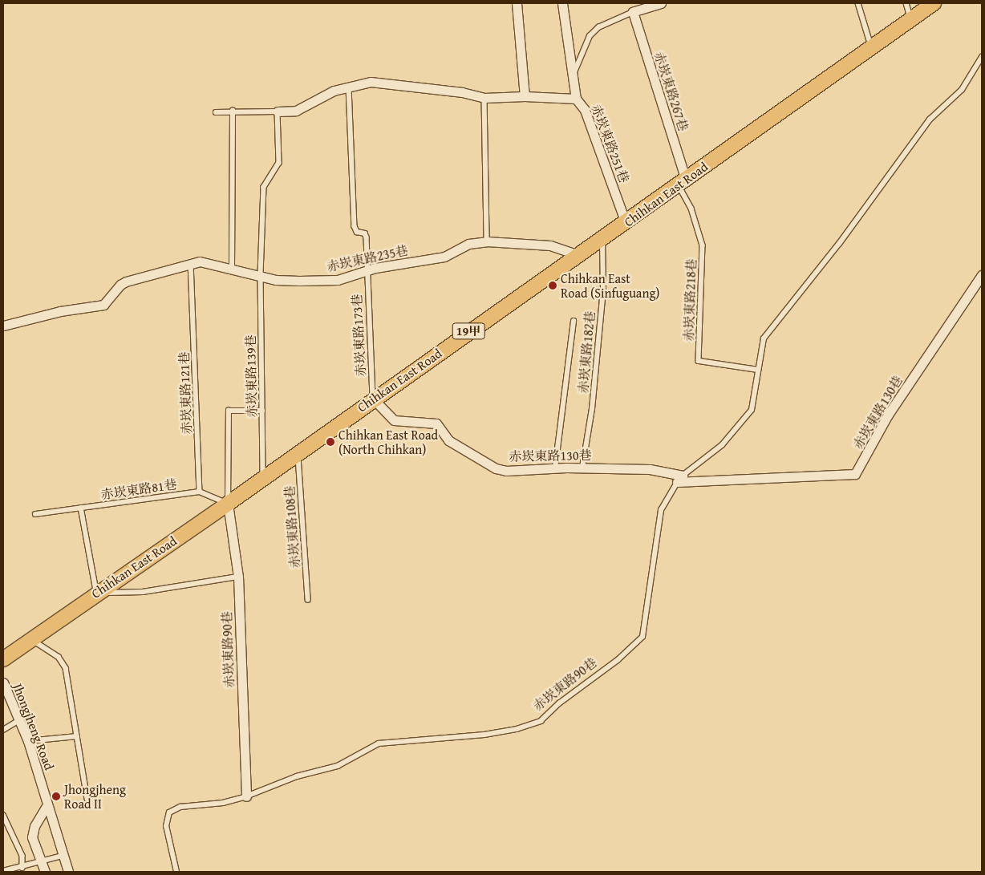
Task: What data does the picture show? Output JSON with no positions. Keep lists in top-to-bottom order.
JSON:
{
  "streets": {
    "main road": ["Chihkan East Road", "19甲"],
    "street": [
      "赤崁東路267巷",
      "赤崁東路251巷",
      "赤崁東路235巷",
      "赤崁東路130巷",
      "赤崁東路90巷",
      "Jhongjheng Road"
    ],
    "lane": [
      "赤崁東路218巷",
      "赤崁東路173巷",
      "赤崁東路182巷",
      "赤崁東路139巷",
      "赤崁東路121巷",
      "赤崁東路81巷",
      "赤崁東路108巷"
    ]
  },
  "crossings": [
    ["赤崁東路267巷", "赤崁東路251巷"],
    ["赤崁東路267巷", "Chihkan East Road"],
    ["赤崁東路267巷", "赤崁東路218巷"],
    ["赤崁東路251巷", "Chihkan East Road"],
    ["Chihkan East Road", "赤崁東路235巷"],
    ["Chihkan East Road", "赤崁東路218巷"],
    ["Chihkan East Road", "赤崁東路173巷"],
    ["Chihkan East Road", "赤崁東路182巷"],
    ["Chihkan East Road", "赤崁東路139巷"],
    ["Chihkan East Road", "赤崁東路130巷"],
    ["Chihkan East Road", "赤崁東路108巷"],
    ["Chihkan East Road", "赤崁東路90巷"],
    ["赤崁東路235巷", "赤崁東路173巷"],
    ["赤崁東路235巷", "赤崁東路139巷"],
    ["赤崁東路235巷", "赤崁東路121巷"],
    ["赤崁東路173巷", "赤崁東路130巷"],
    ["赤崁東路182巷", "赤崁東路130巷"],
    ["赤崁東路121巷", "赤崁東路81巷"],
    ["赤崁東路130巷", "赤崁東路90巷"]
  ],
  "places": ["Chihkan East Road (Sinfuguang)", "Chihkan East Road (North Chihkan)", "Jhongjheng Road II"]
}
